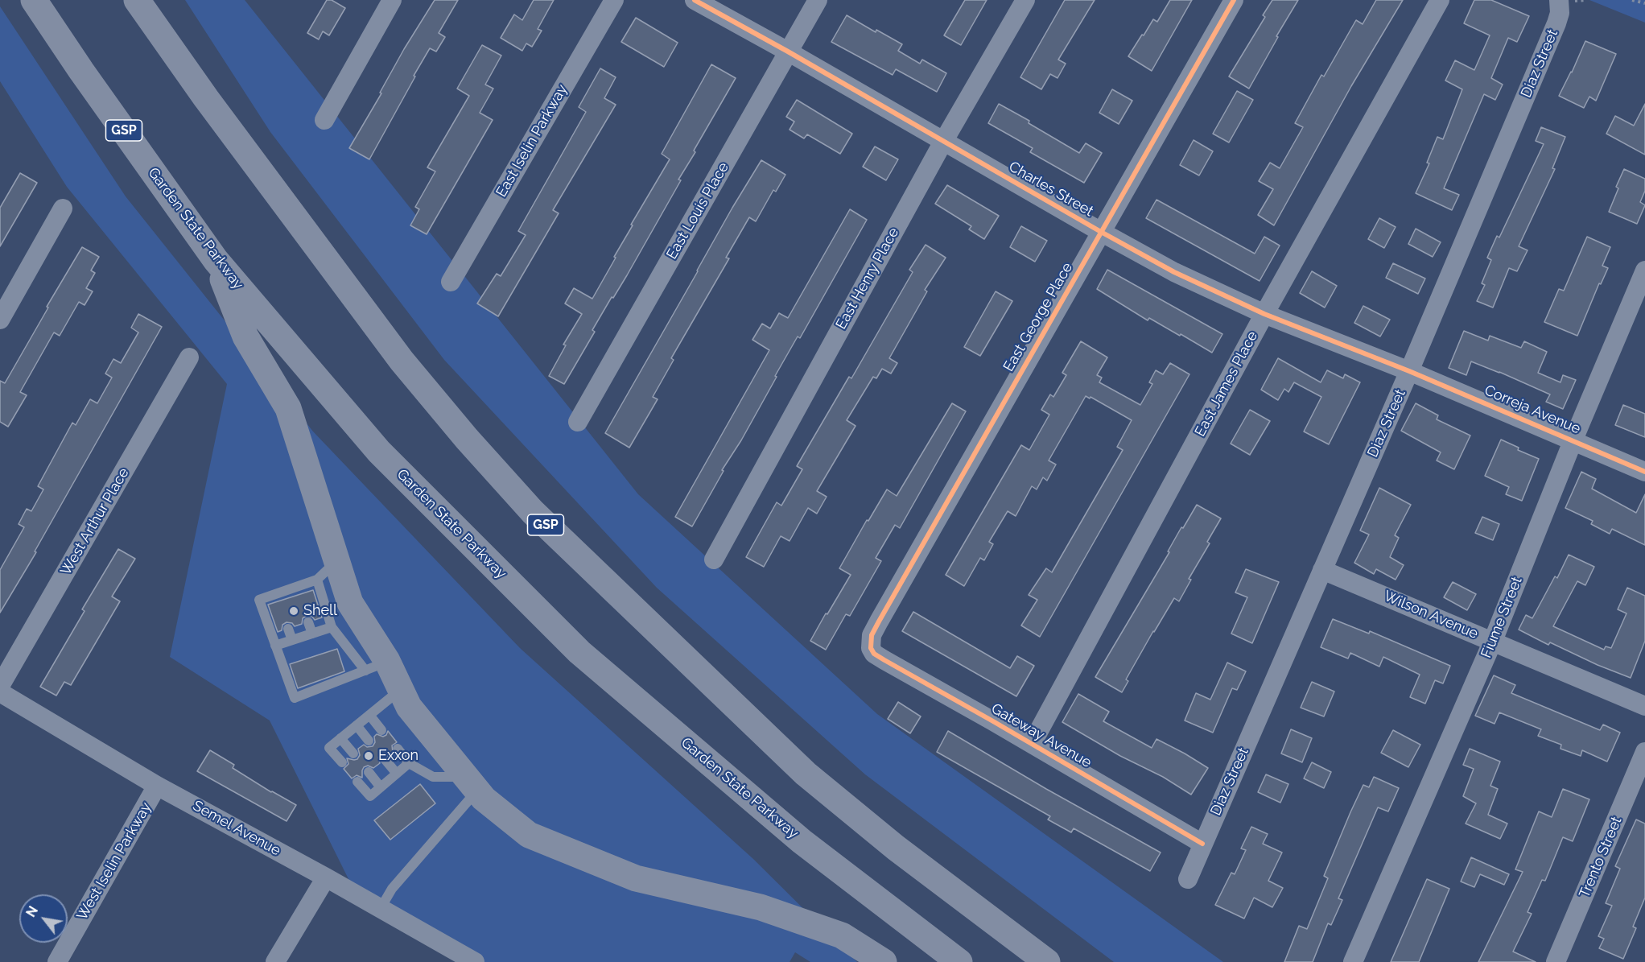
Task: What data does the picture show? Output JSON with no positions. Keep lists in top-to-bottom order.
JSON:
{
  "streets": {
    "highway": ["GSP", "Garden State Parkway"],
    "street": [
      "Diaz Street",
      "East Iselin Parkway",
      "Charles Street",
      "East Louis Place",
      "East Henry Place",
      "East George Place",
      "East James Place",
      "Correja Avenue",
      "West Arthur Place",
      "Wilson Avenue",
      "Fiume Street",
      "Gateway Avenue",
      "Semel Avenue",
      "Trento Street",
      "West Iselin Parkway"
    ]
  },
  "crossings": [
    ["Diaz Street", "Charles Street"],
    ["Diaz Street", "Correja Avenue"],
    ["Diaz Street", "Wilson Avenue"],
    ["Diaz Street", "Gateway Avenue"],
    ["Charles Street", "East Louis Place"],
    ["Charles Street", "East Henry Place"],
    ["Charles Street", "East George Place"],
    ["Charles Street", "East James Place"],
    ["Charles Street", "Correja Avenue"],
    ["East George Place", "Gateway Avenue"],
    ["East James Place", "Gateway Avenue"],
    ["Correja Avenue", "Fiume Street"],
    ["Wilson Avenue", "Fiume Street"],
    ["Semel Avenue", "West Iselin Parkway"]
  ],
  "places": ["Shell", "Exxon"],
  "north": "top left"
}
